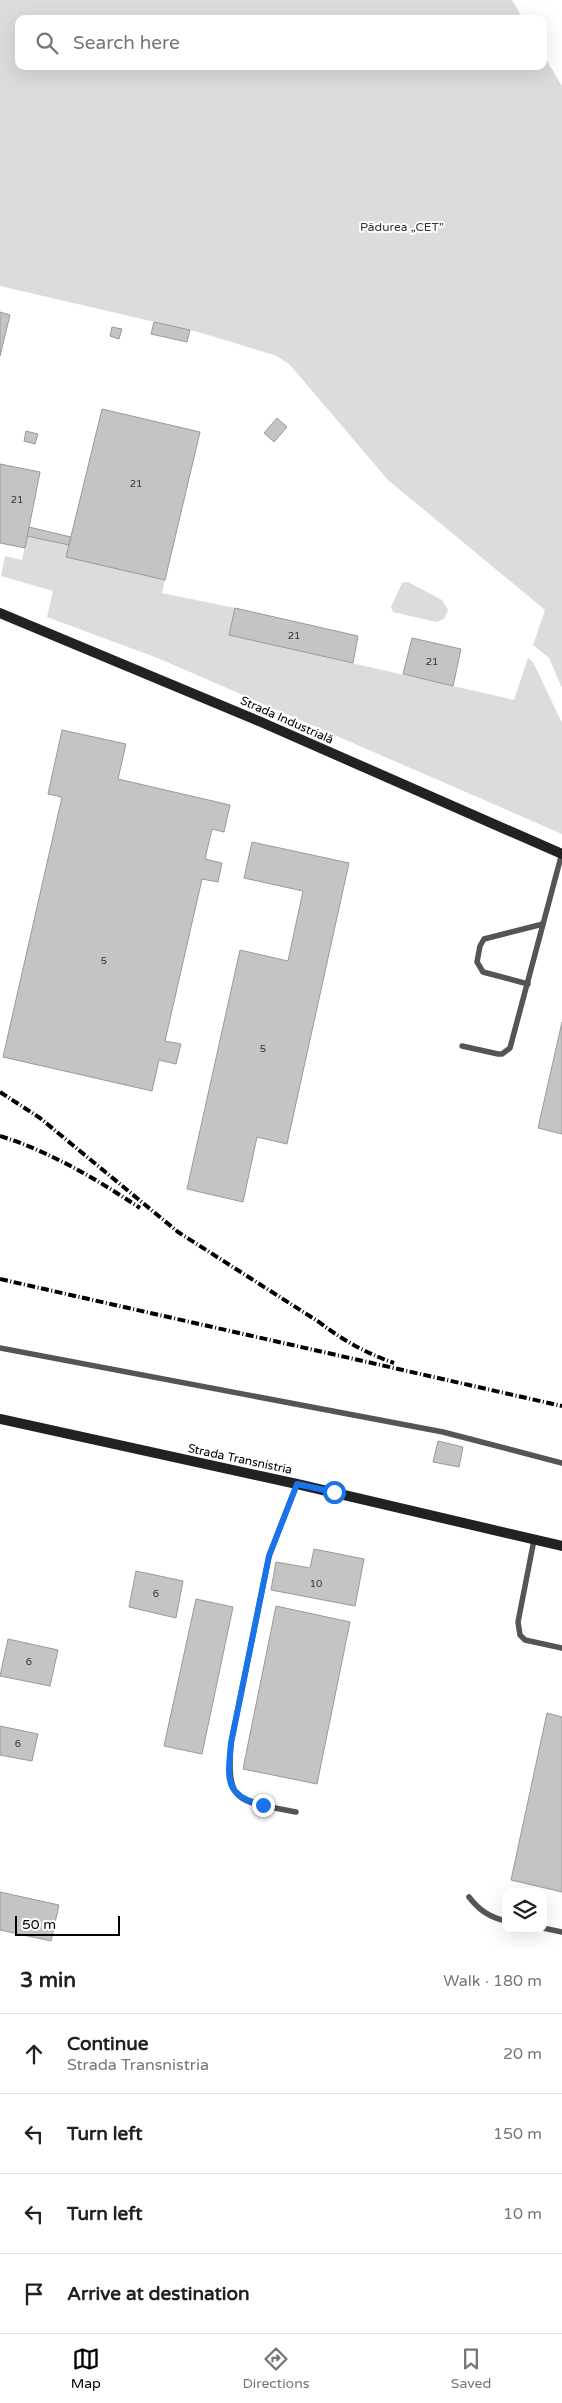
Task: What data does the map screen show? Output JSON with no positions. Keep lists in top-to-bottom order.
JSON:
{
  "streets": {
    "street": ["Strada Industrială", "Strada Transnistria"]
  },
  "parks": ["Pădurea „CET”"],
  "house_numbers": [
    "21",
    "21",
    "21",
    "21",
    "5",
    "5",
    "10",
    "6",
    "6",
    "6"
  ],
  "scale_bar": "50 m",
  "page": {
    "search": "Search here",
    "scale": "50 m",
    "heading": ["3 min", "Walk · 180 m"],
    "list": [
      ["Continue", "Strada Transnistria", "20 m"],
      ["Turn left", "150 m"],
      ["Turn left", "10 m"],
      "Arrive at destination"
    ],
    "nav": ["Map", "Directions", "Saved"]
  }
}
